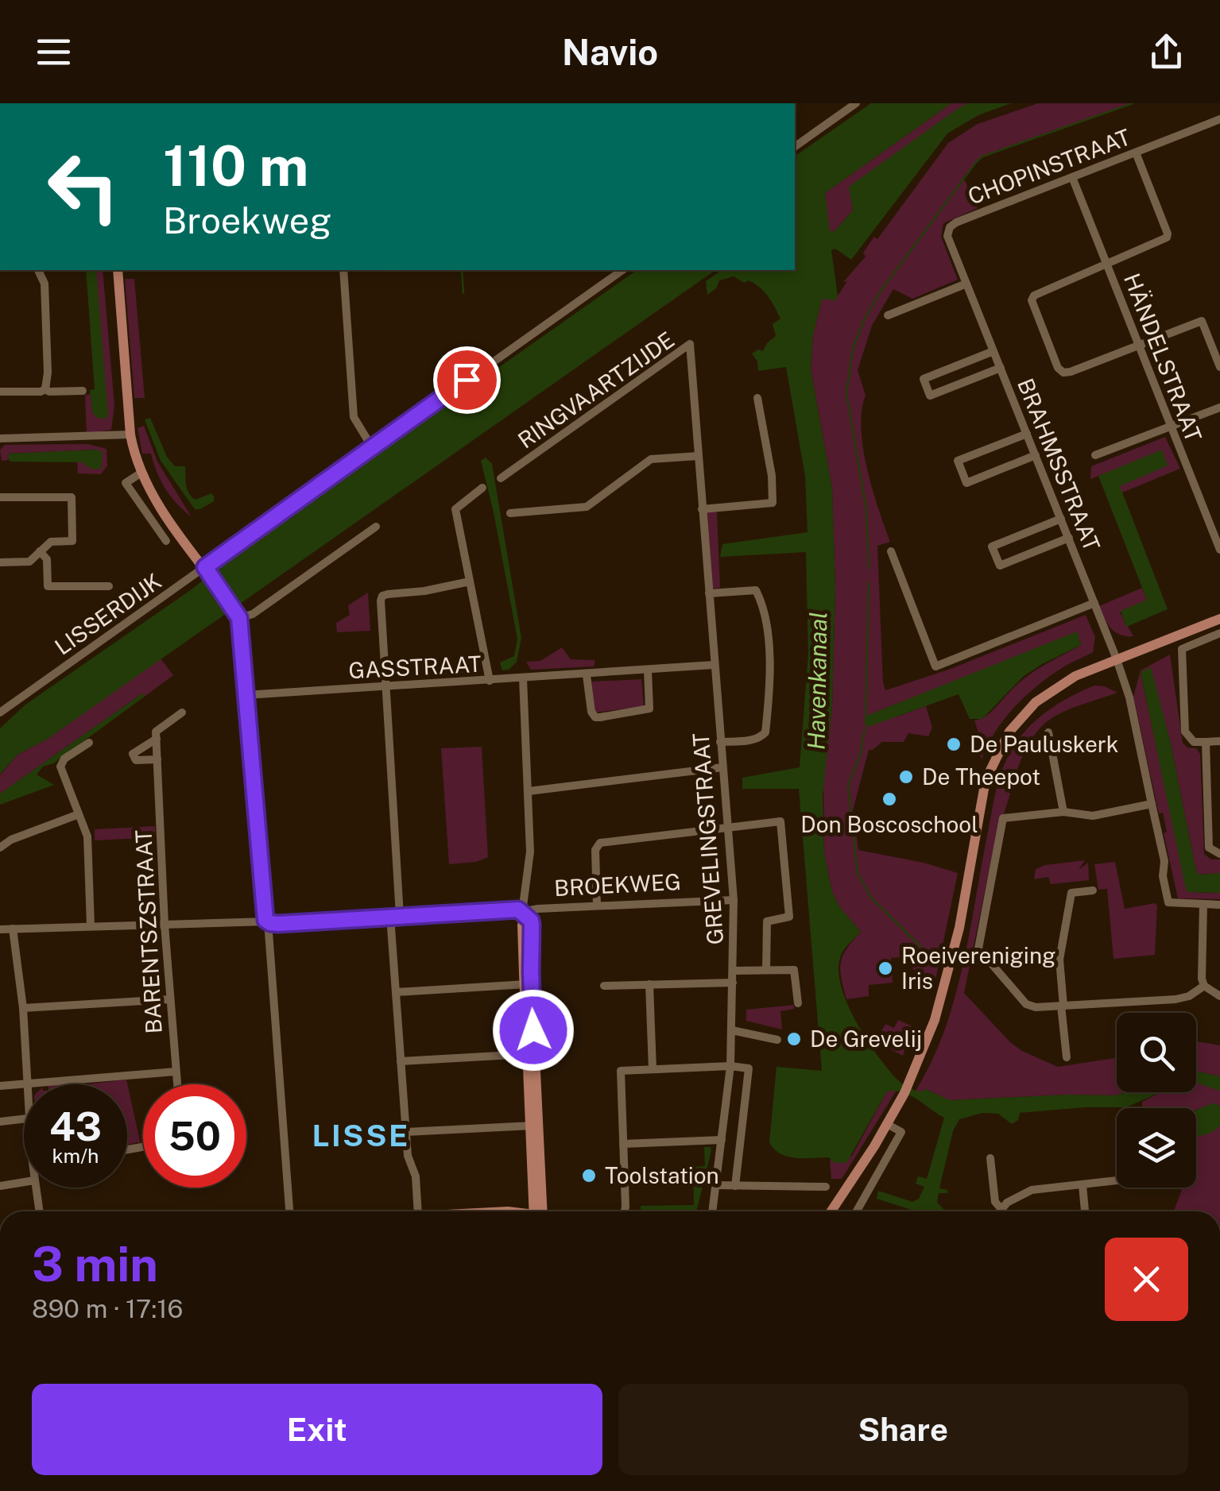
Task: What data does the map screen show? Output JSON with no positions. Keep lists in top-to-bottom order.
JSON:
{
  "streets": {
    "main road": ["BROEKWEG"],
    "street": [
      "CHOPINSTRAAT",
      "HÄNDELSTRAAT",
      "RINGVAARTZIJDE",
      "BRAHMSSTRAAT",
      "LISSERDIJK",
      "GASSTRAAT",
      "GREVELINGSTRAAT",
      "BARENTSZSTRAAT"
    ]
  },
  "crossings": [
    ["CHOPINSTRAAT", "HÄNDELSTRAAT"],
    ["CHOPINSTRAAT", "BRAHMSSTRAAT"],
    ["RINGVAARTZIJDE", "GREVELINGSTRAAT"],
    ["GASSTRAAT", "GREVELINGSTRAAT"],
    ["GREVELINGSTRAAT", "BROEKWEG"]
  ],
  "districts": ["LISSE"],
  "water": ["Havenkanaal"],
  "places": [
    "De Pauluskerk",
    "De Theepot",
    "Don Boscoschool",
    "Roeivereniging Iris",
    "De Grevelij",
    "Toolstation"
  ],
  "page": {
    "header": "Navio",
    "turn": ["110 m", "Broekweg"],
    "speed": "43 km/h",
    "limit": "50",
    "heading": ["3 min", "890 m · 17:16"],
    "buttons": ["Exit", "Share"]
  }
}
